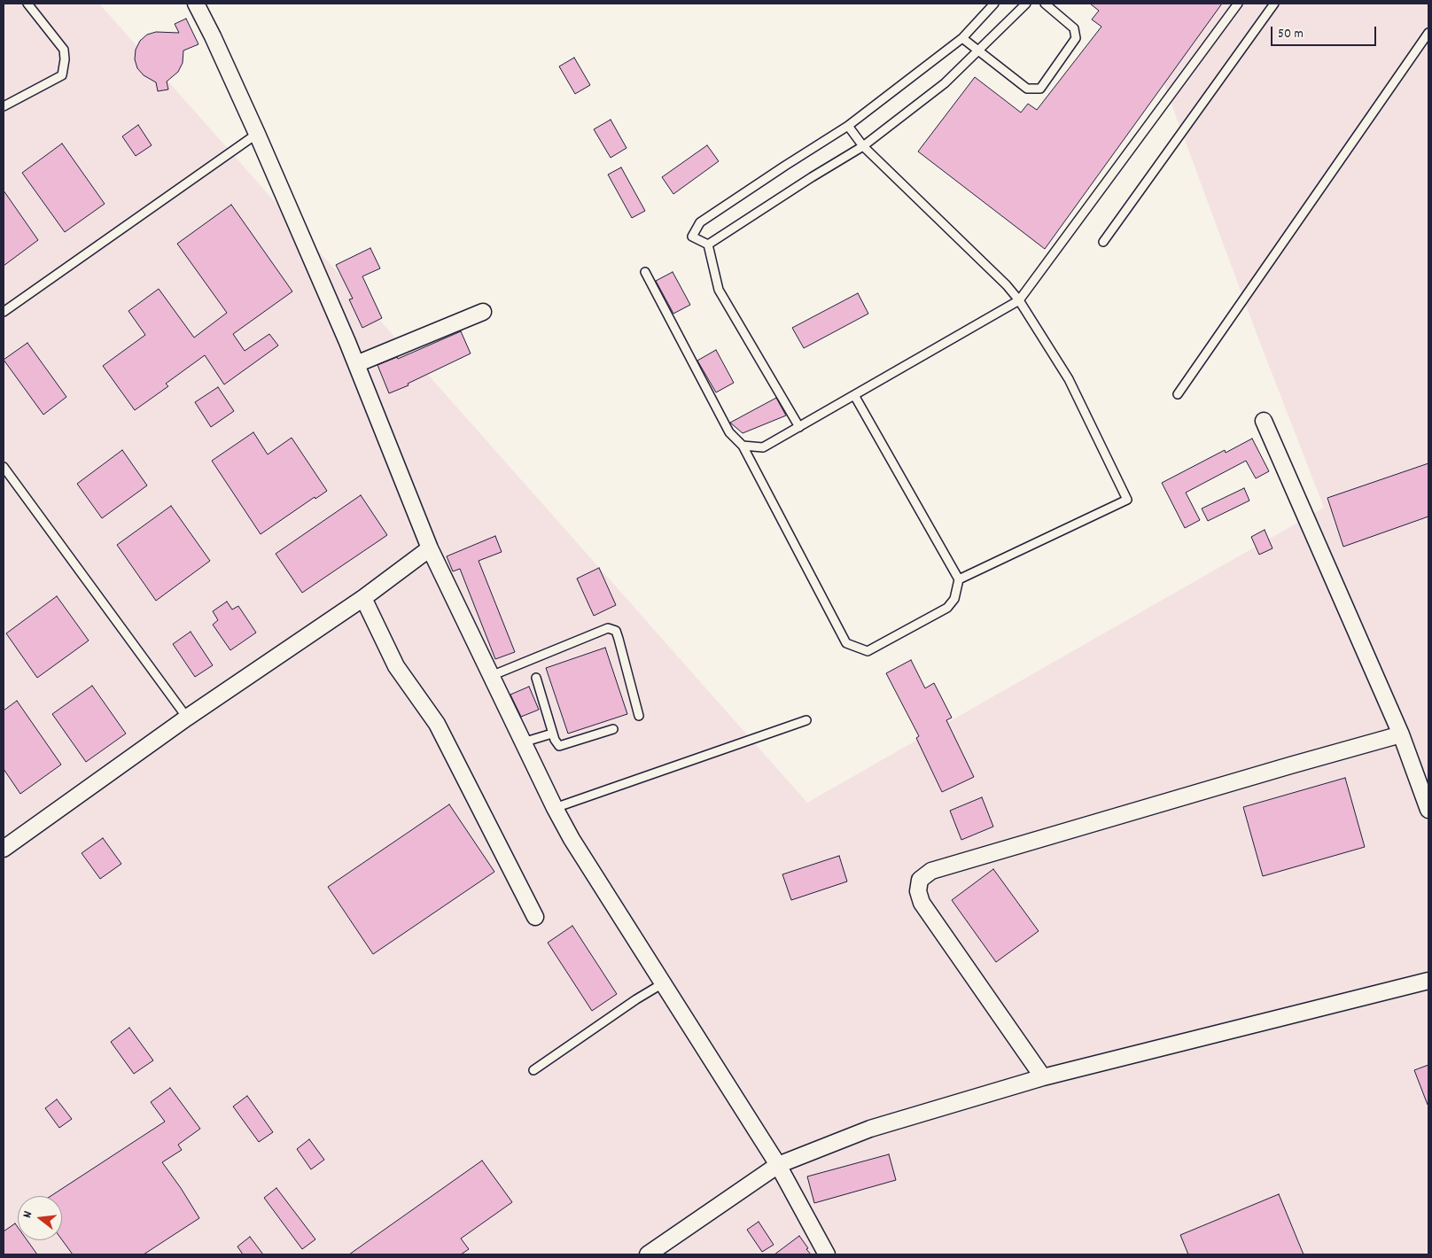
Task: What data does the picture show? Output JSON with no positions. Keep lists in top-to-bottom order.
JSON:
{
  "scale_bar": "50 m",
  "north": "left"
}
